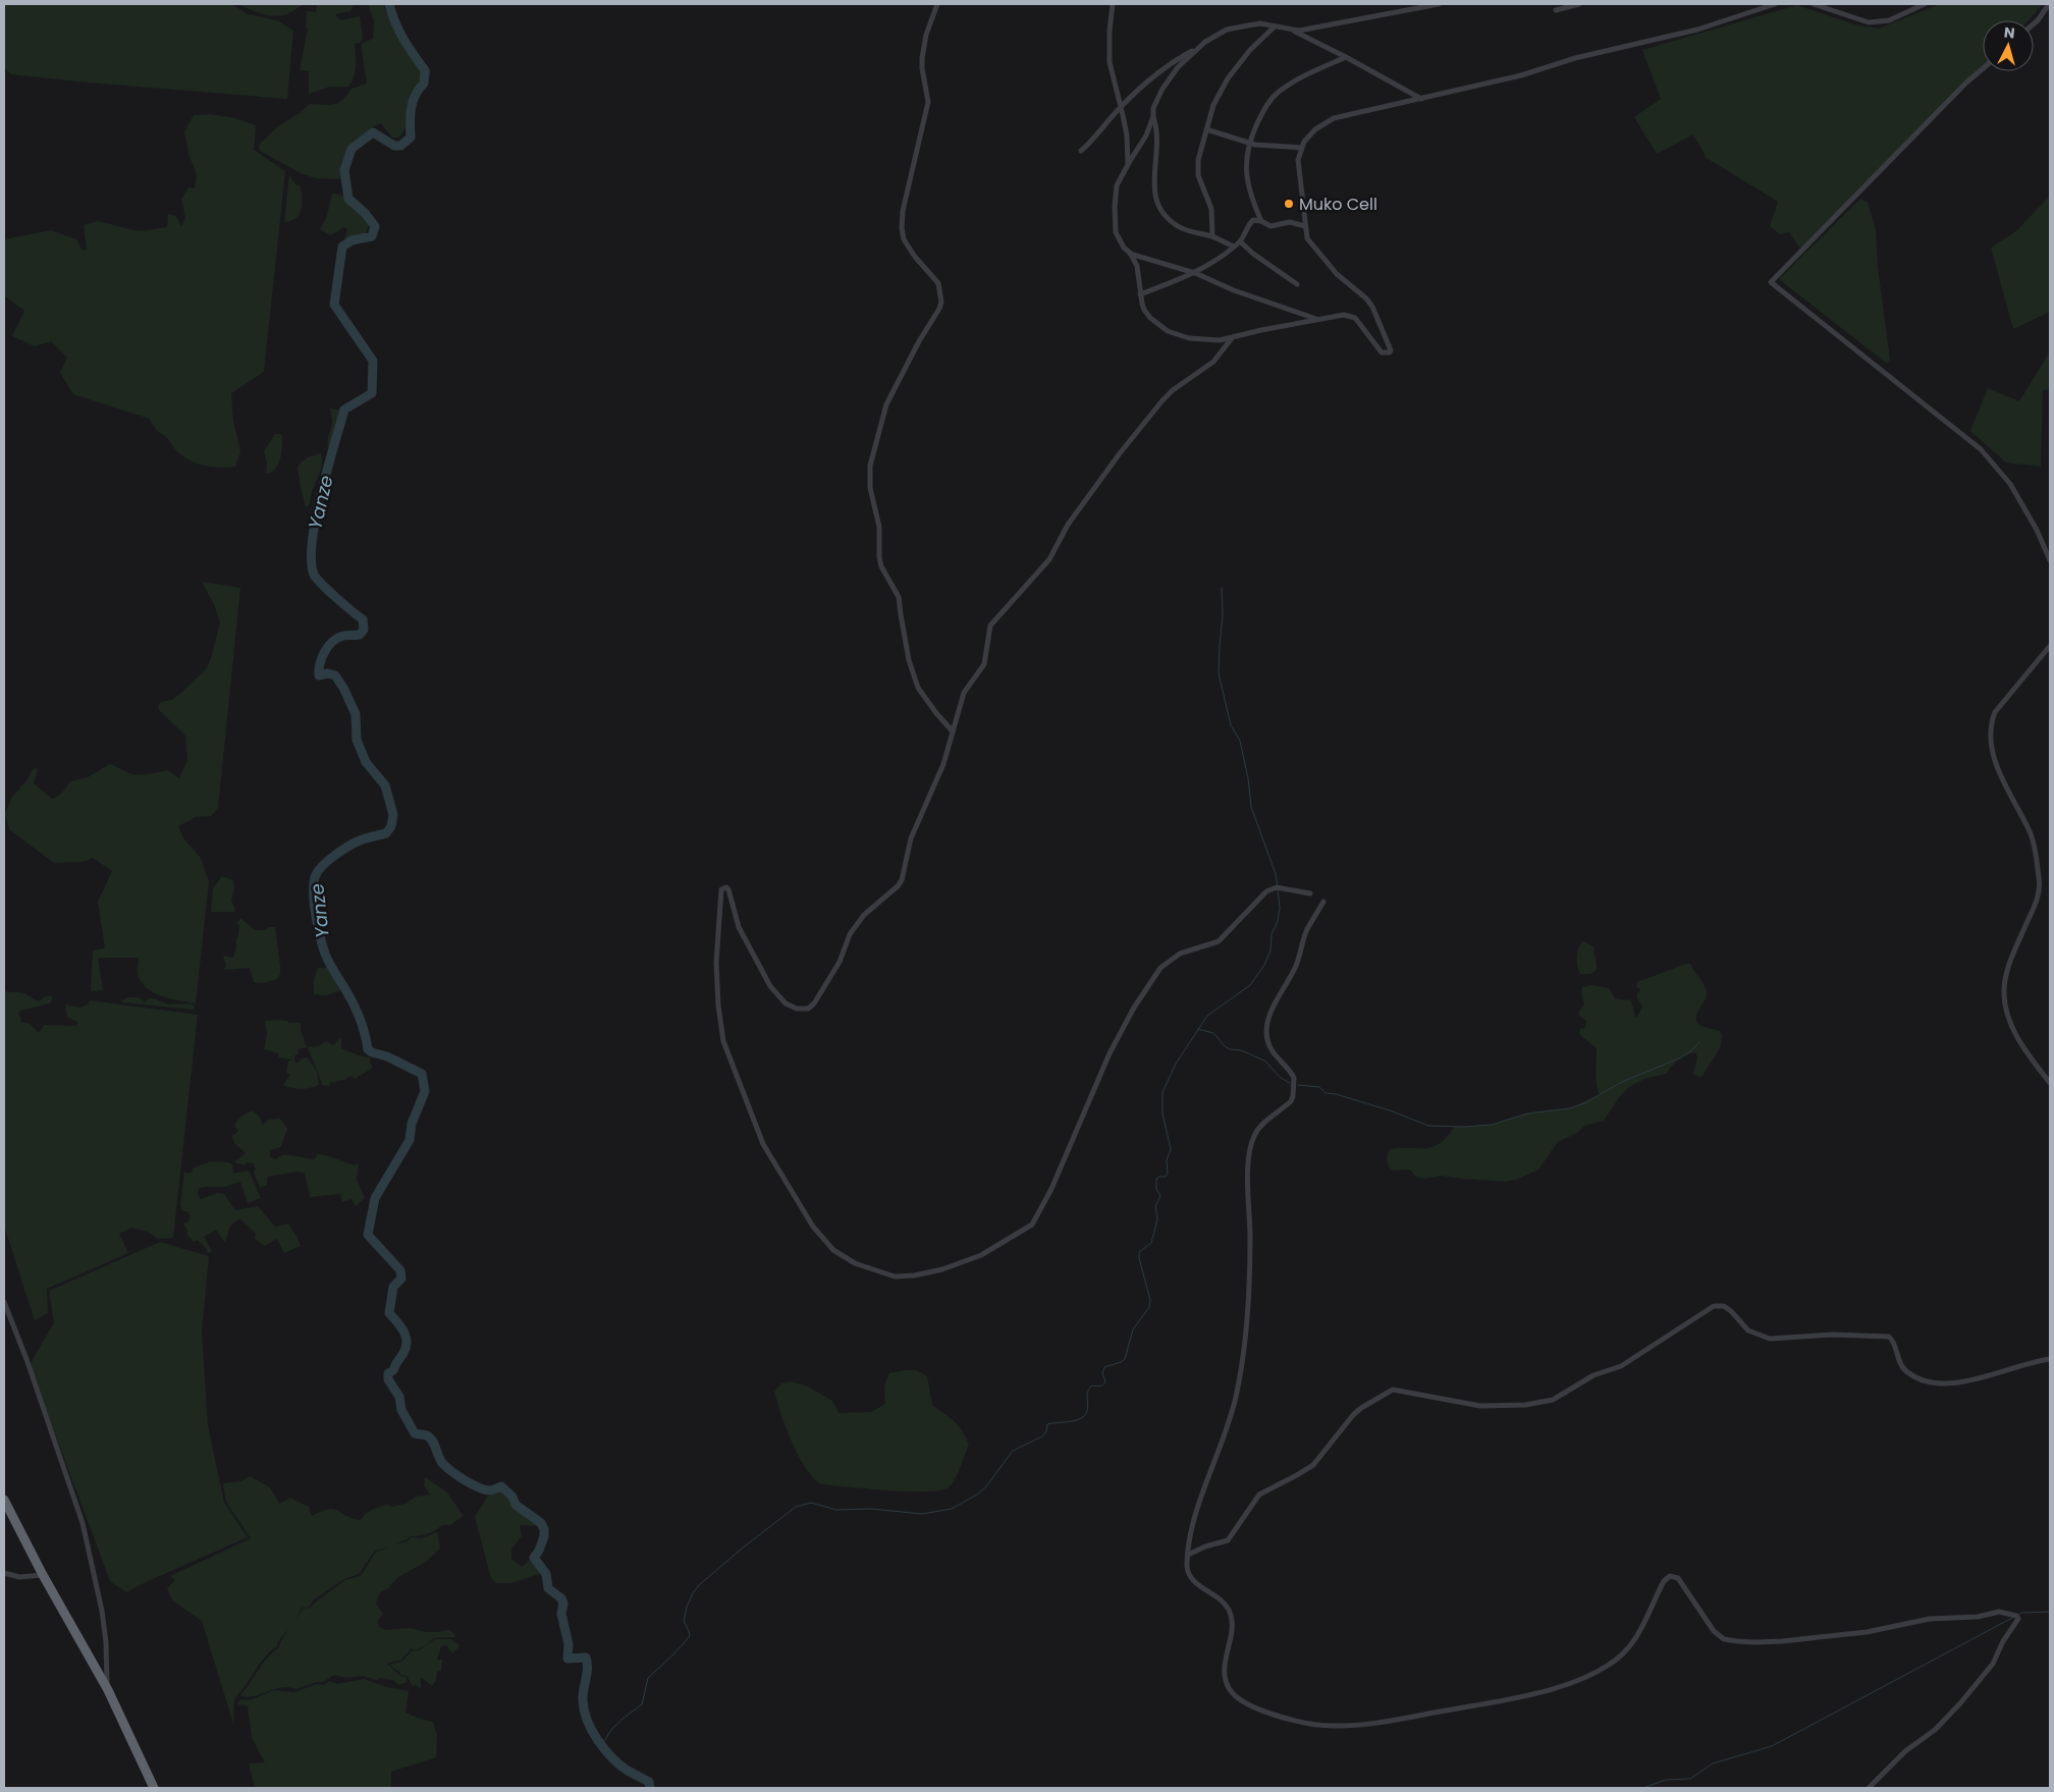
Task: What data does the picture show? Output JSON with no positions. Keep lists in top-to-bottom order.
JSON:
{
  "water": ["Yanze"],
  "places": ["Muko Cell"],
  "north": "top"
}
